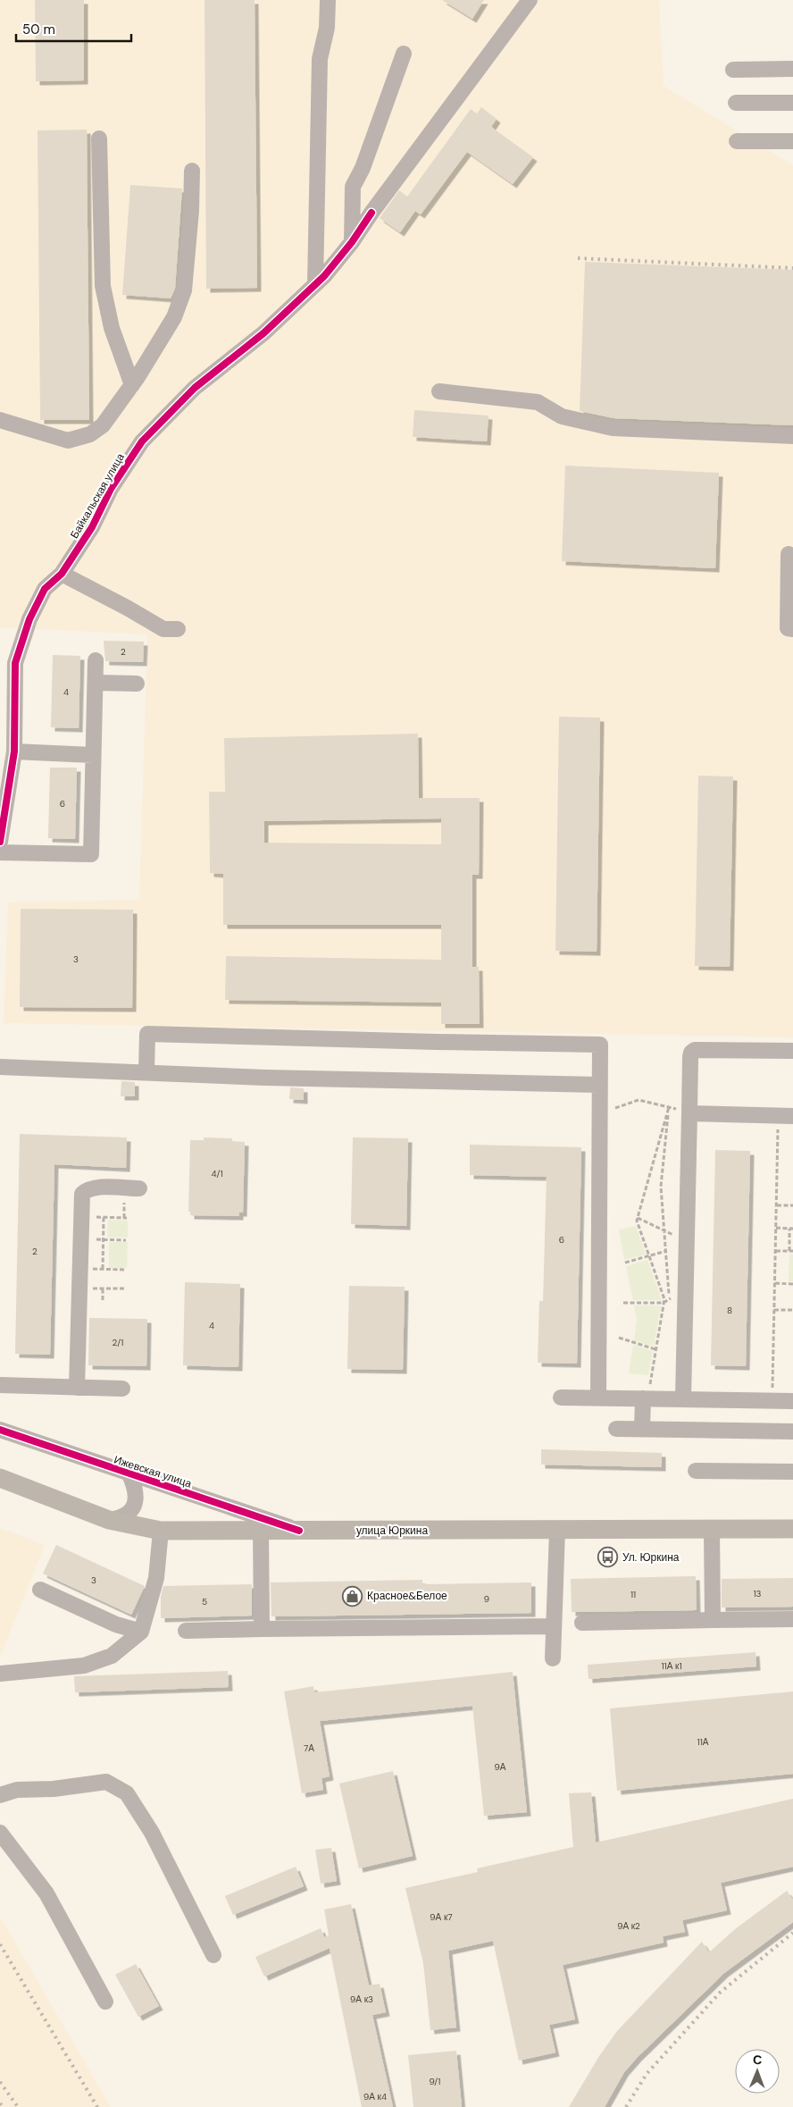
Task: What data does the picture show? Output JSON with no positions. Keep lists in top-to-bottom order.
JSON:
{
  "streets": {
    "main road": ["улица Юркина"],
    "street": ["Байкальская улица", "Ижевская улица"]
  },
  "crossings": [
    ["Ижевская улица", "улица Юркина"]
  ],
  "places": {
    "bus stop": ["Ул. Юркина"],
    "shop": ["Красное&Белое"]
  },
  "house_numbers": [
    "2",
    "4",
    "6",
    "3",
    "4/1",
    "6",
    "2",
    "8",
    "4",
    "2/1",
    "3",
    "13",
    "11",
    "9",
    "5",
    "11А к1",
    "11А",
    "7А",
    "9А",
    "9А к7",
    "9А к2",
    "9А к3",
    "9/1",
    "9А к4"
  ],
  "scale_bar": "50 m",
  "north": "top"
}
